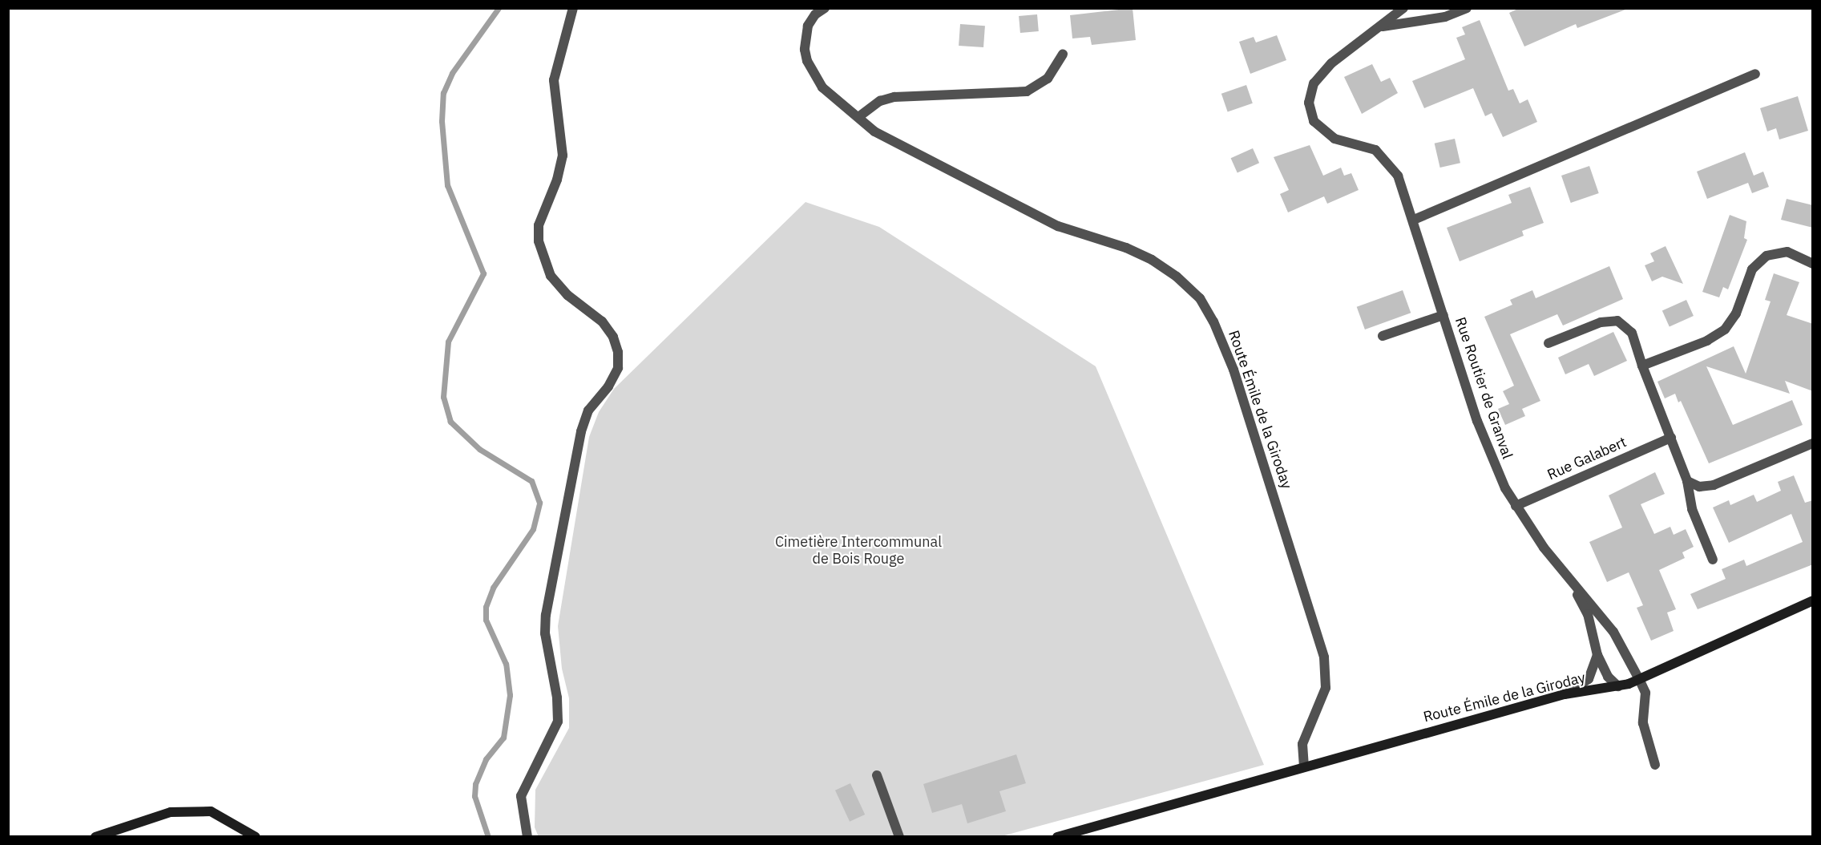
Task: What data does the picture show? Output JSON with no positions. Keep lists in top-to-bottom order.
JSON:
{
  "streets": {
    "main road": ["Route Émile de la Giroday"],
    "street": ["Rue Routier de Granval", "Rue Galabert"]
  },
  "crossings": [
    ["Rue Routier de Granval", "Route Émile de la Giroday"],
    ["Rue Routier de Granval", "Rue Galabert"]
  ],
  "parks": ["Cimetière Intercommunal de Bois Rouge"]
}
